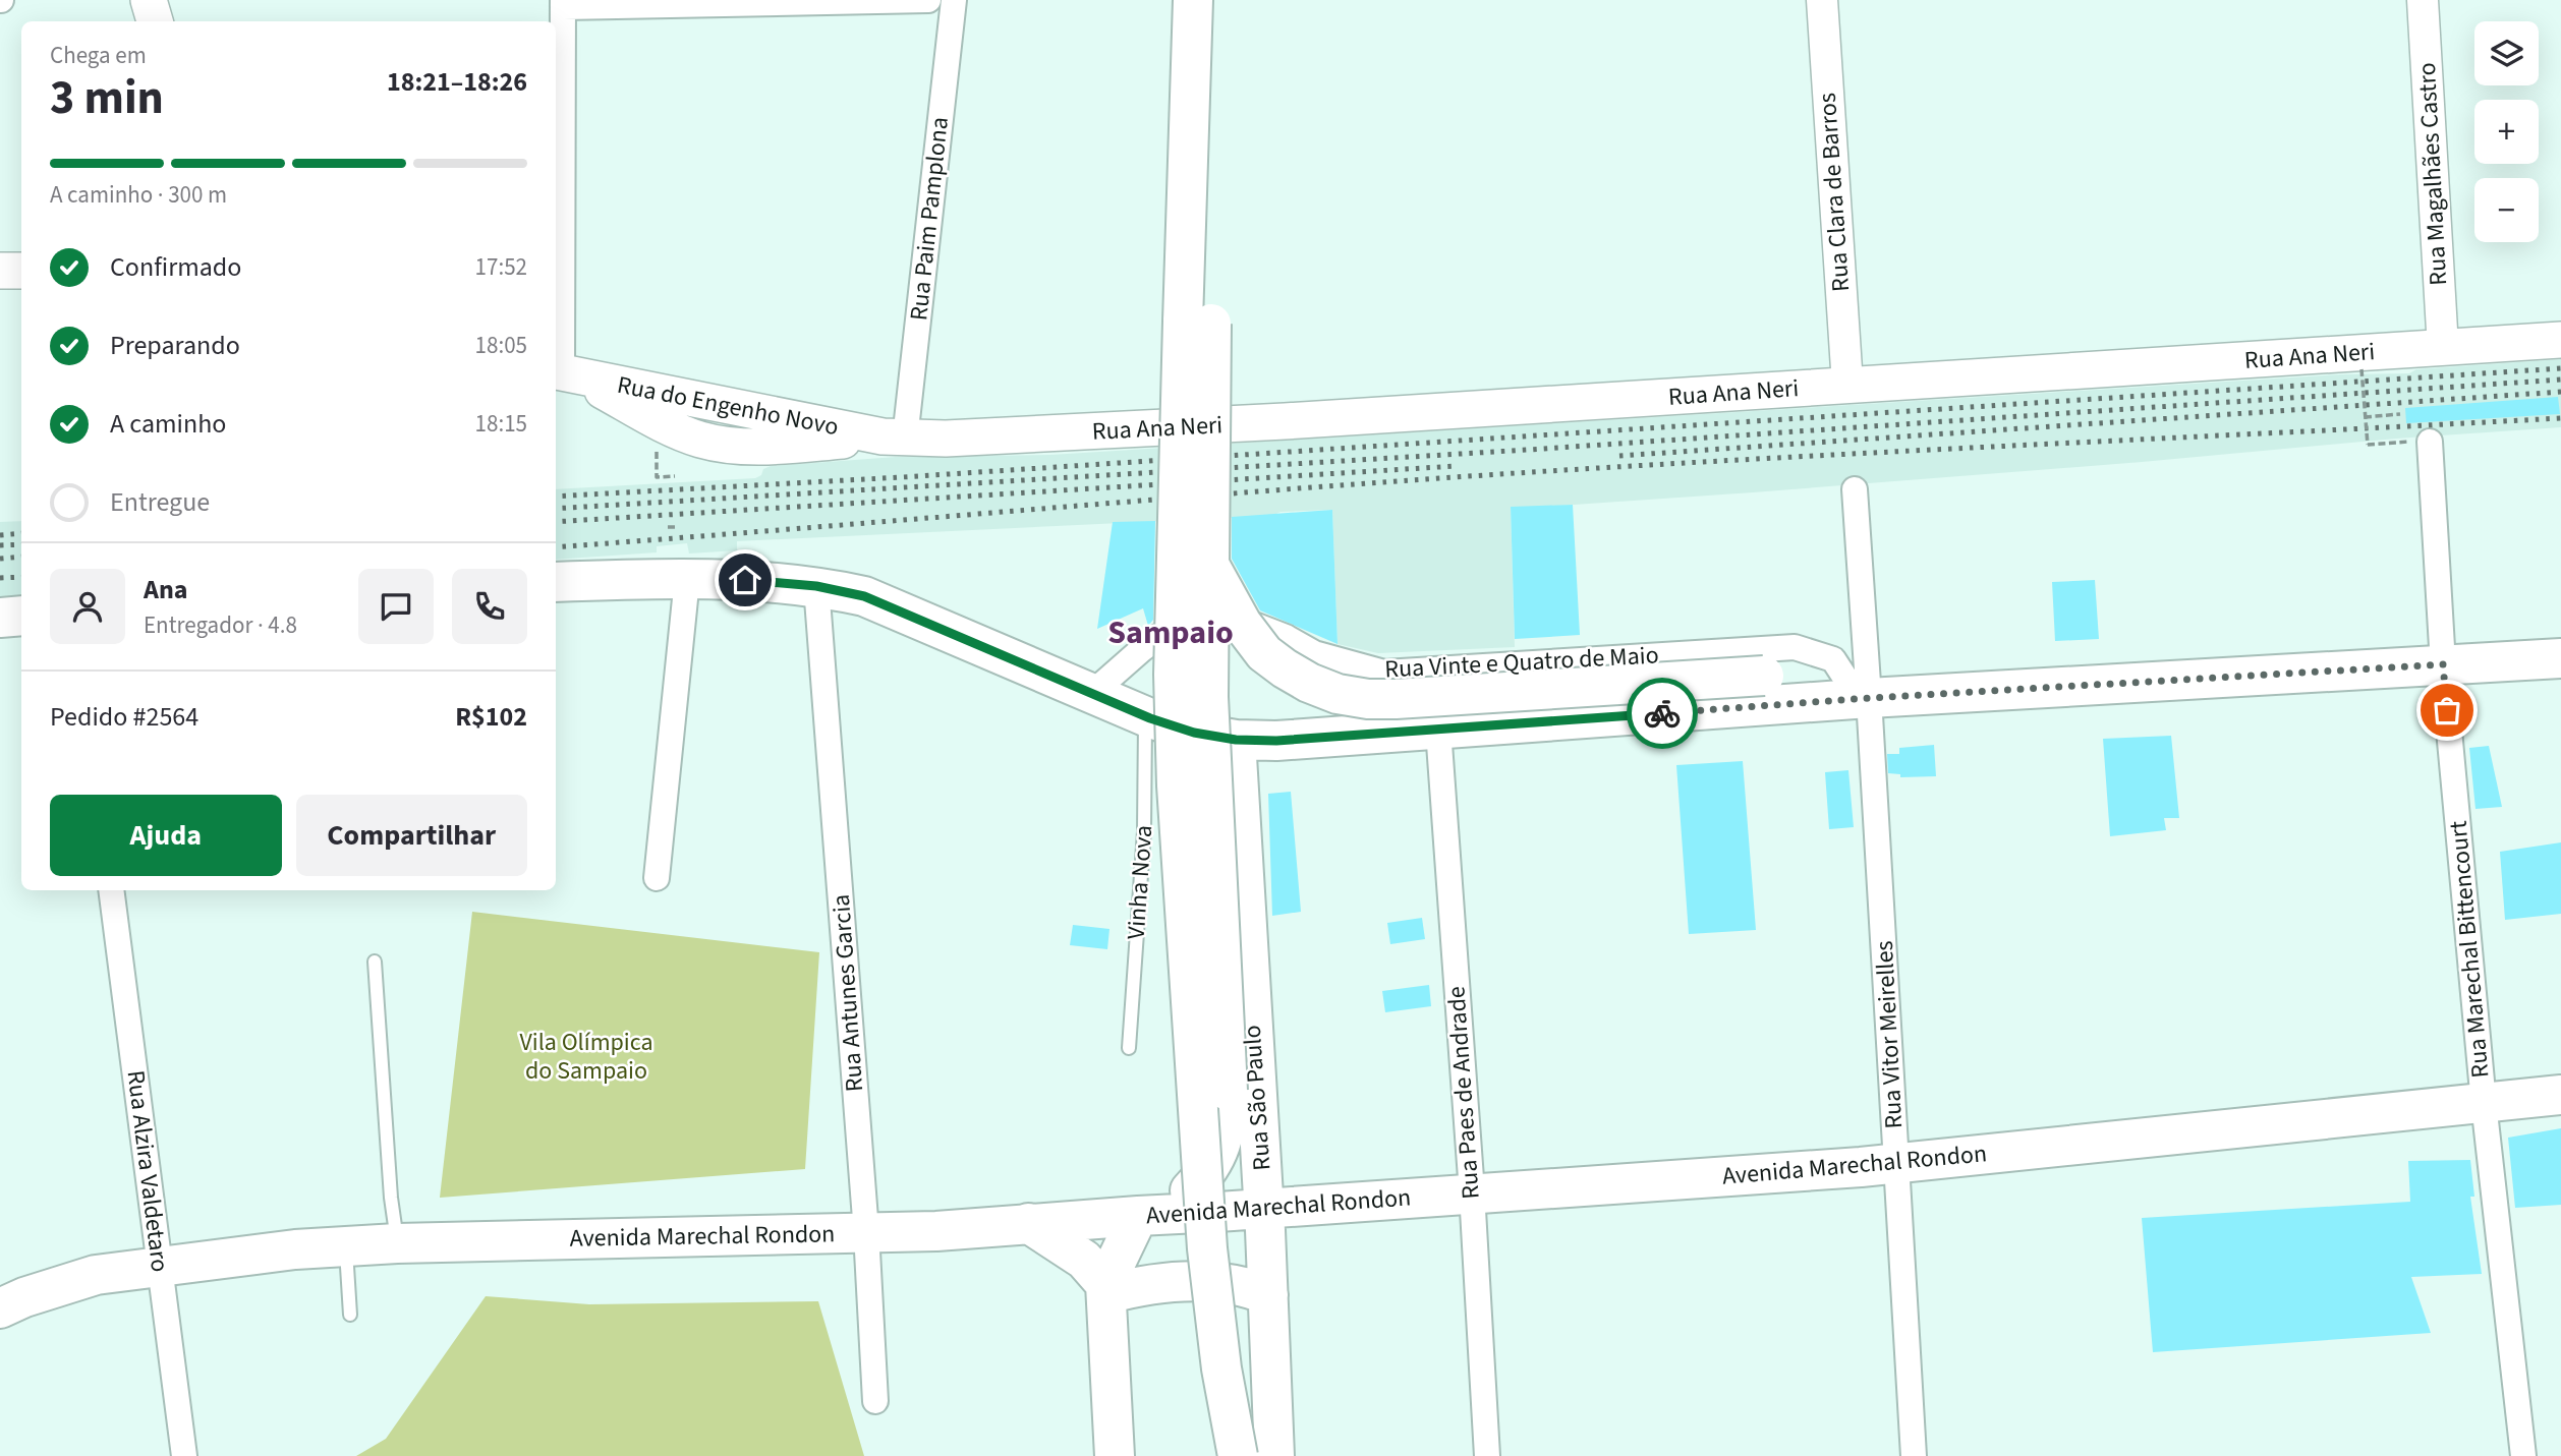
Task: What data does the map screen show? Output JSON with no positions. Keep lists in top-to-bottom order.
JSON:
{
  "streets": {
    "main road": [
      "Rua Ana Neri",
      "Rua do Engenho Novo",
      "Rua São Paulo",
      "Avenida Marechal Rondon"
    ],
    "street": [
      "Rua Magalhães Castro",
      "Rua Clara de Barros",
      "Rua Paim Pamplona",
      "Rua Vinte e Quatro de Maio",
      "Rua Marechal Bittencourt",
      "Rua Antunes Garcia",
      "Rua Vitor Meirelles",
      "Rua Paes de Andrade",
      "Rua Alzira Valdetaro"
    ],
    "lane": ["Vinha Nova"]
  },
  "crossings": [
    ["Rua Magalhães Castro", "Rua Ana Neri"],
    ["Rua Clara de Barros", "Rua Ana Neri"],
    ["Rua Paim Pamplona", "Rua Ana Neri"],
    ["Rua Paim Pamplona", "Rua do Engenho Novo"],
    ["Rua Ana Neri", "Rua do Engenho Novo"],
    ["Rua Vinte e Quatro de Maio", "Rua Vitor Meirelles"],
    ["Rua Marechal Bittencourt", "Avenida Marechal Rondon"],
    ["Rua Antunes Garcia", "Avenida Marechal Rondon"],
    ["Rua Vitor Meirelles", "Avenida Marechal Rondon"],
    ["Rua Paes de Andrade", "Avenida Marechal Rondon"],
    ["Rua São Paulo", "Avenida Marechal Rondon"],
    ["Avenida Marechal Rondon", "Rua Alzira Valdetaro"]
  ],
  "districts": ["Sampaio"],
  "parks": ["Vila Olímpica do Sampaio"],
  "page": {
    "map_buttons": ["+", "−"],
    "heading": ["3 min", "Chega em", "18:21–18:26"],
    "panel": [
      "Ana",
      "Entregador · 4.8",
      "Pedido #2564",
      "R$102"
    ],
    "bar": "A caminho · 300 m",
    "list": [
      ["Confirmado", "17:52"],
      ["Preparando", "18:05"],
      ["A caminho", "18:15"],
      "Entregue"
    ],
    "buttons": ["Ajuda", "Compartilhar"]
  }
}
